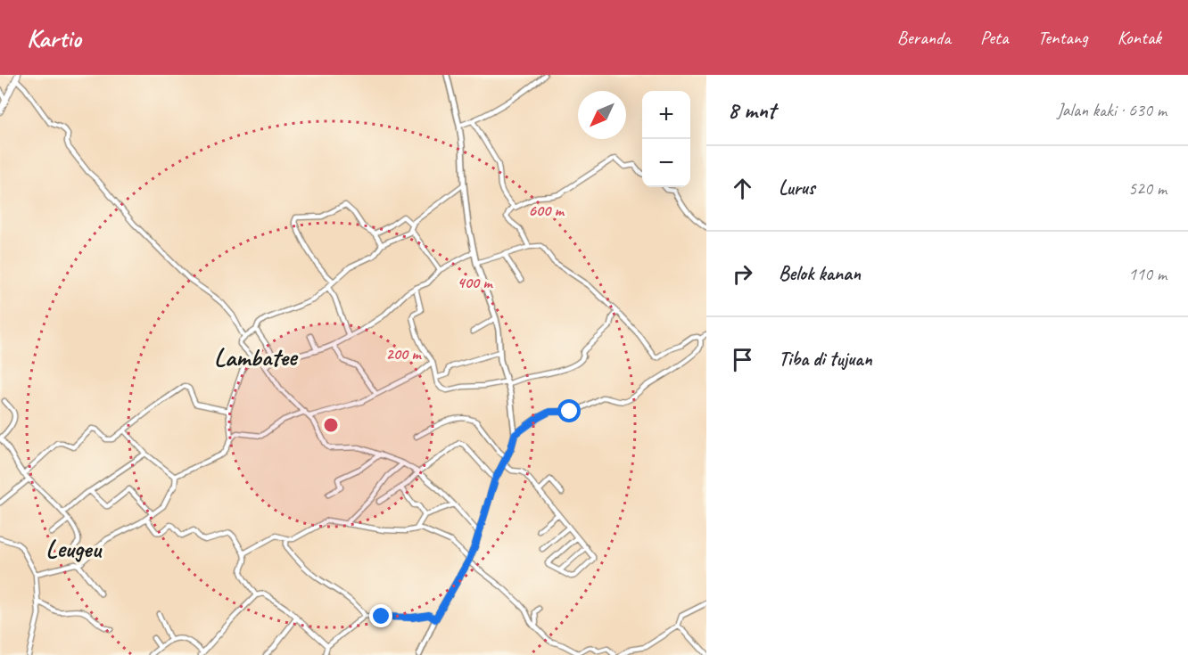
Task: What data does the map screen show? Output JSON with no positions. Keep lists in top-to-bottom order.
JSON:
{
  "districts": ["Lambatee", "Leugeu"],
  "north": "bottom left",
  "page": {
    "header": "Kartio",
    "nav": [
      "Beranda",
      "Peta",
      "Tentang",
      "Kontak"
    ],
    "heading": ["8 mnt", "Jalan kaki · 630 m"],
    "map_buttons": ["+", "−"],
    "list": [
      ["Lurus", "520 m"],
      ["Belok kanan", "110 m"],
      "Tiba di tujuan"
    ]
  },
  "rings": ["600 m", "400 m", "200 m"]
}
